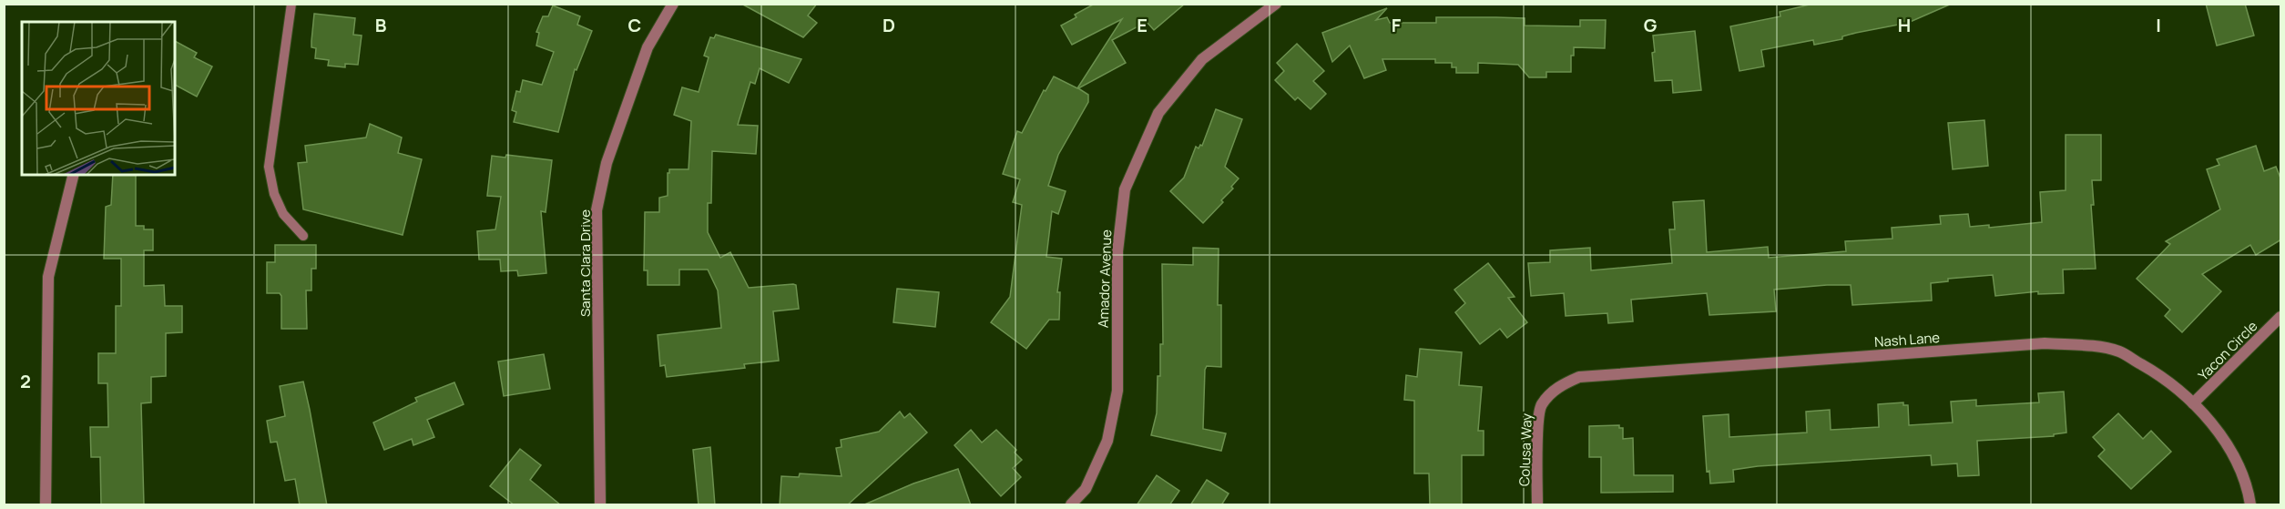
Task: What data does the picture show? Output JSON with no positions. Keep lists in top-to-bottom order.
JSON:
{
  "streets": {
    "street": [
      "Santa Clara Drive",
      "Amador Avenue",
      "Nash Lane",
      "Yacon Circle",
      "Colusa Way"
    ]
  },
  "crossings": [
    ["Nash Lane", "Yacon Circle"],
    ["Nash Lane", "Colusa Way"]
  ],
  "grid": {
    "columns": [
      "B",
      "C",
      "D",
      "E",
      "F",
      "G",
      "H",
      "I"
    ],
    "rows": ["2"]
  }
}
